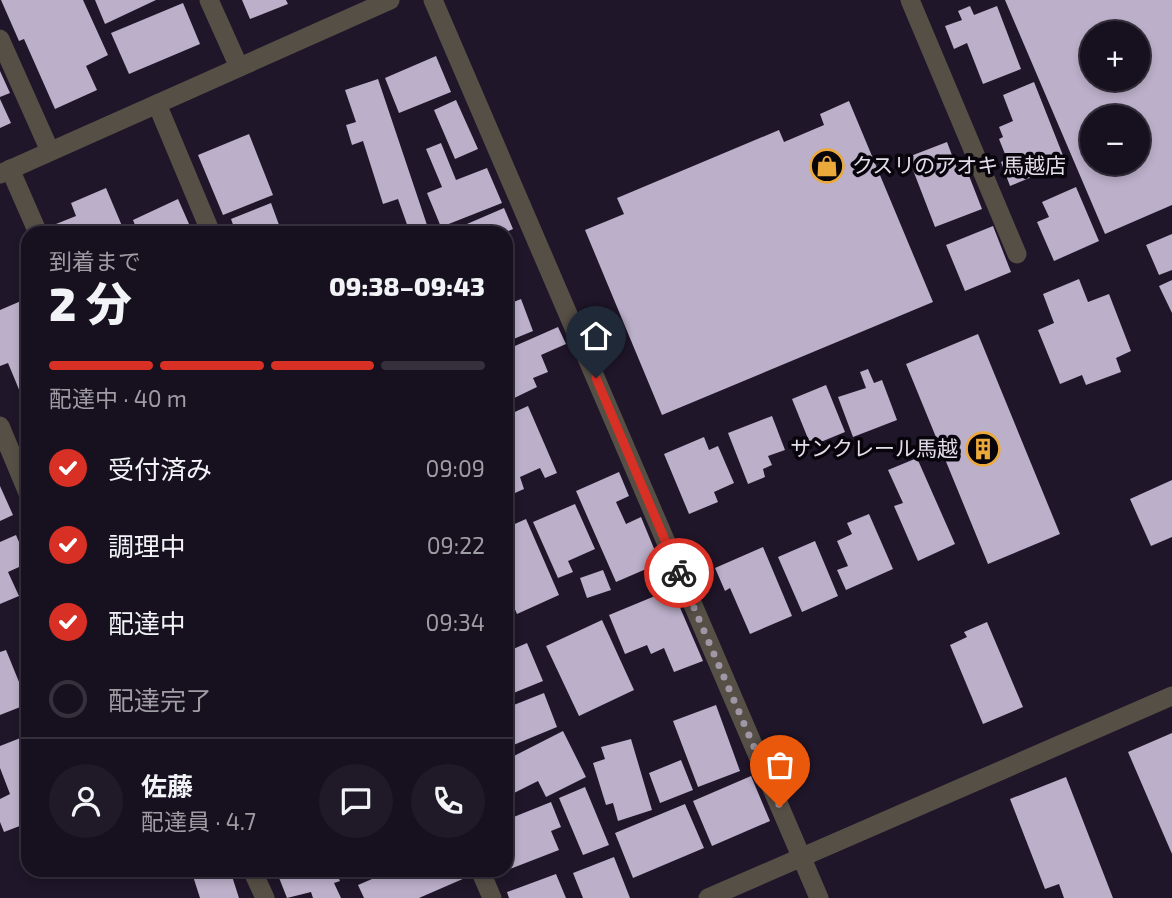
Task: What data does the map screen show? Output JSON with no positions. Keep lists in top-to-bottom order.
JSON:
{
  "places": {
    "shop": ["クスリのアオキ 馬越店"],
    "building": ["サンクレール馬越"]
  },
  "page": {
    "map_buttons": ["+", "−"],
    "heading": ["2 分", "到着まで", "09:38–09:43"],
    "panel": ["佐藤", "配達員 · 4.7"],
    "bar": "配達中 · 40 m",
    "list": [
      ["受付済み", "09:09"],
      ["調理中", "09:22"],
      ["配達中", "09:34"],
      "配達完了"
    ]
  }
}
